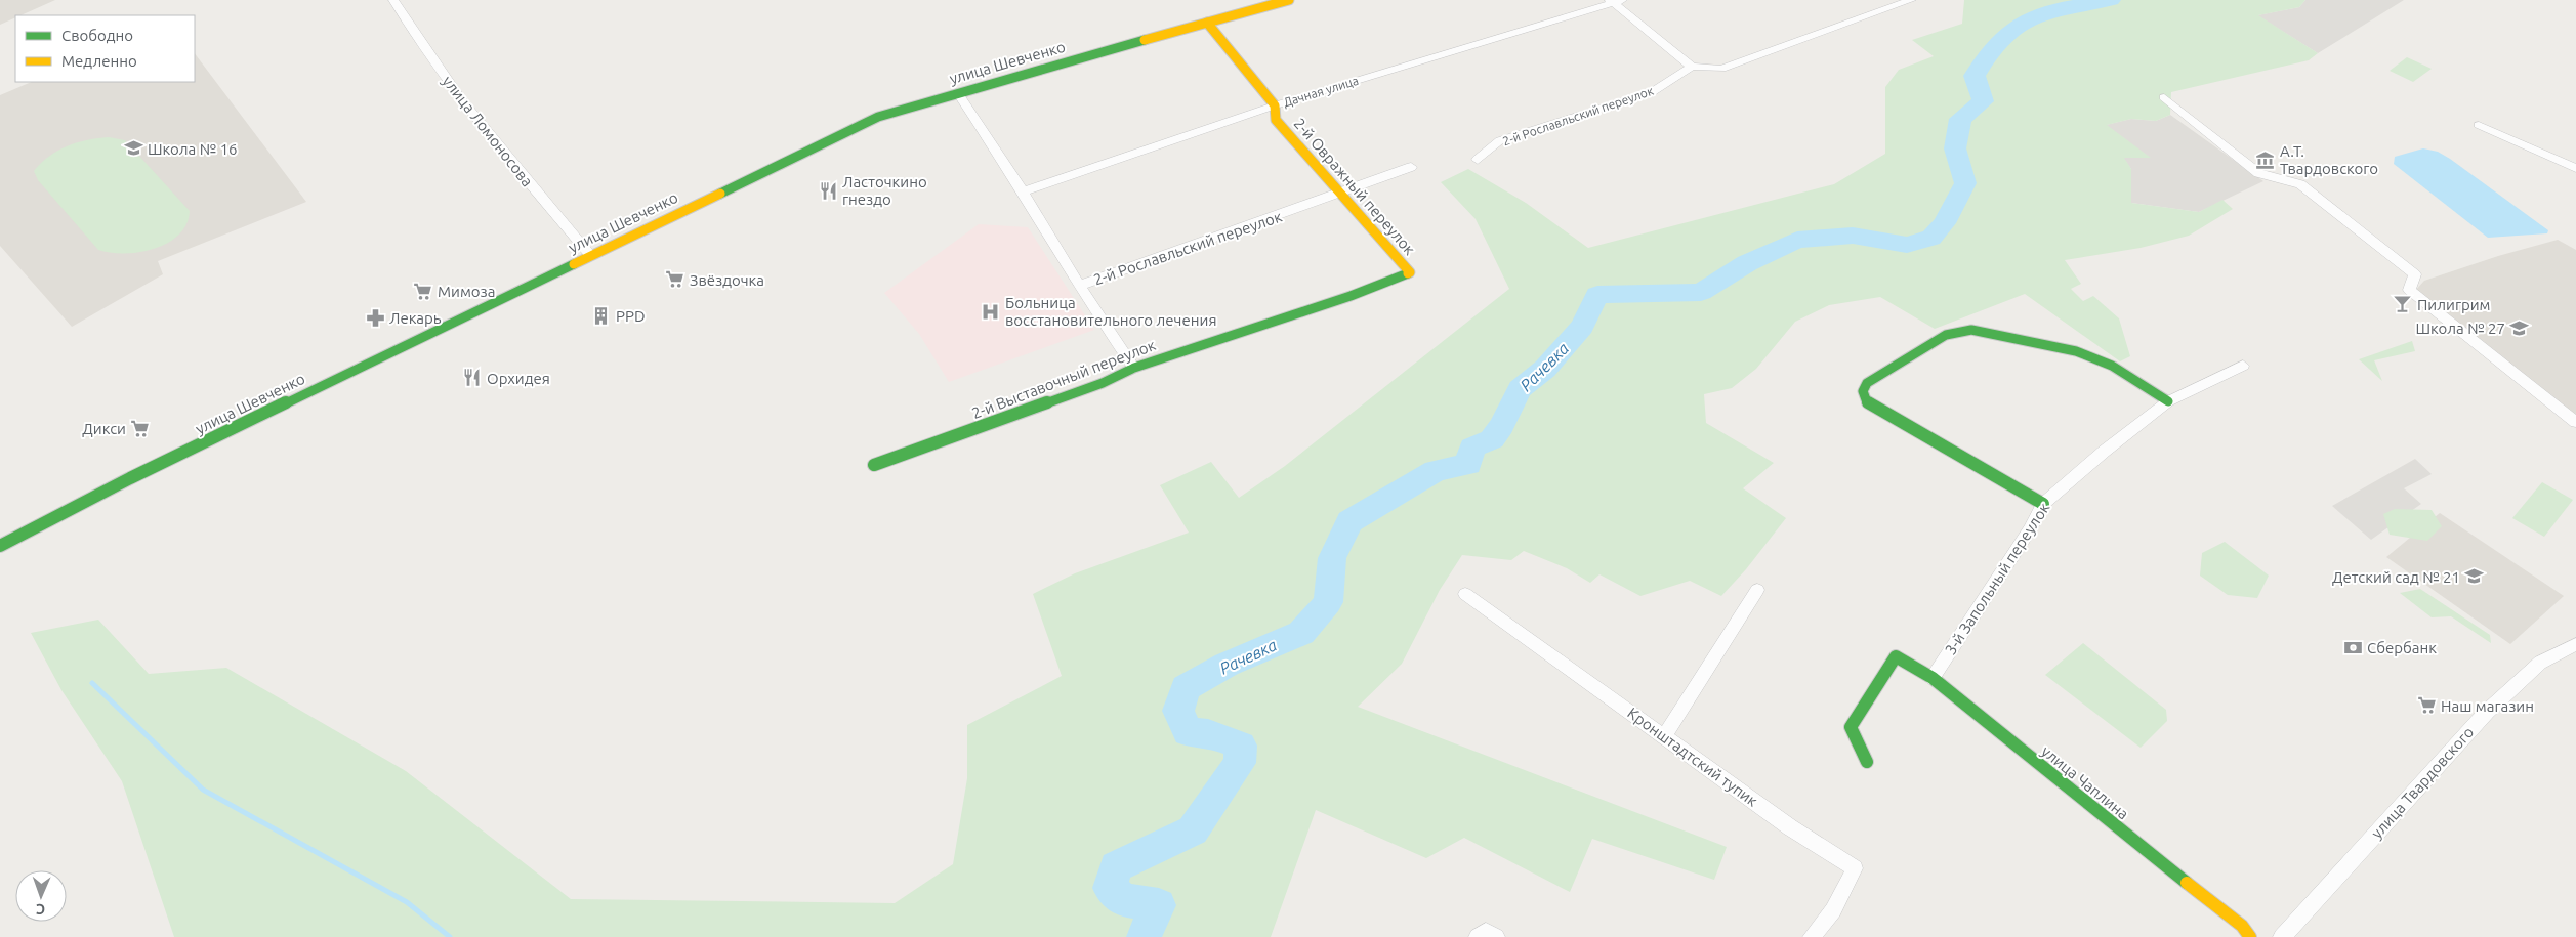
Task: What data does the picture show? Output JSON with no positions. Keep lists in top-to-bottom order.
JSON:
{
  "streets": {
    "street": [
      "улица Шевченко",
      "Дачная улица",
      "2-й Рославльский переулок",
      "улица Ломоносова",
      "2-й Овражный переулок",
      "2-й Выставочный переулок",
      "3-й Запольный переулок",
      "Кронштадтский тупик",
      "улица Чаплина",
      "улица Твардовского"
    ]
  },
  "crossings": [
    ["улица Шевченко", "улица Ломоносова"],
    ["улица Шевченко", "2-й Овражный переулок"],
    ["Дачная улица", "2-й Овражный переулок"],
    ["2-й Рославльский переулок", "2-й Овражный переулок"],
    ["2-й Овражный переулок", "2-й Выставочный переулок"],
    ["3-й Запольный переулок", "улица Чаплина"]
  ],
  "water": ["Рачевка"],
  "places": {
    "school or university": ["Школа № 16", "Школа № 27", "Детский сад № 21"],
    "museum": ["А.Т. Твардовского"],
    "restaurant": ["Ласточкино гнездо", "Орхидея"],
    "supermarket": [
      "Звёздочка",
      "Мимоза",
      "Дикси",
      "Наш магазин"
    ],
    "bar": ["Пилигрим"],
    "hospital": ["Больница восстановительного лечения"],
    "building": ["PPD"],
    "pharmacy": ["Лекарь"],
    "bank": ["Сбербанк"]
  },
  "legend": ["Свободно", "Медленно"],
  "north": "bottom"
}
